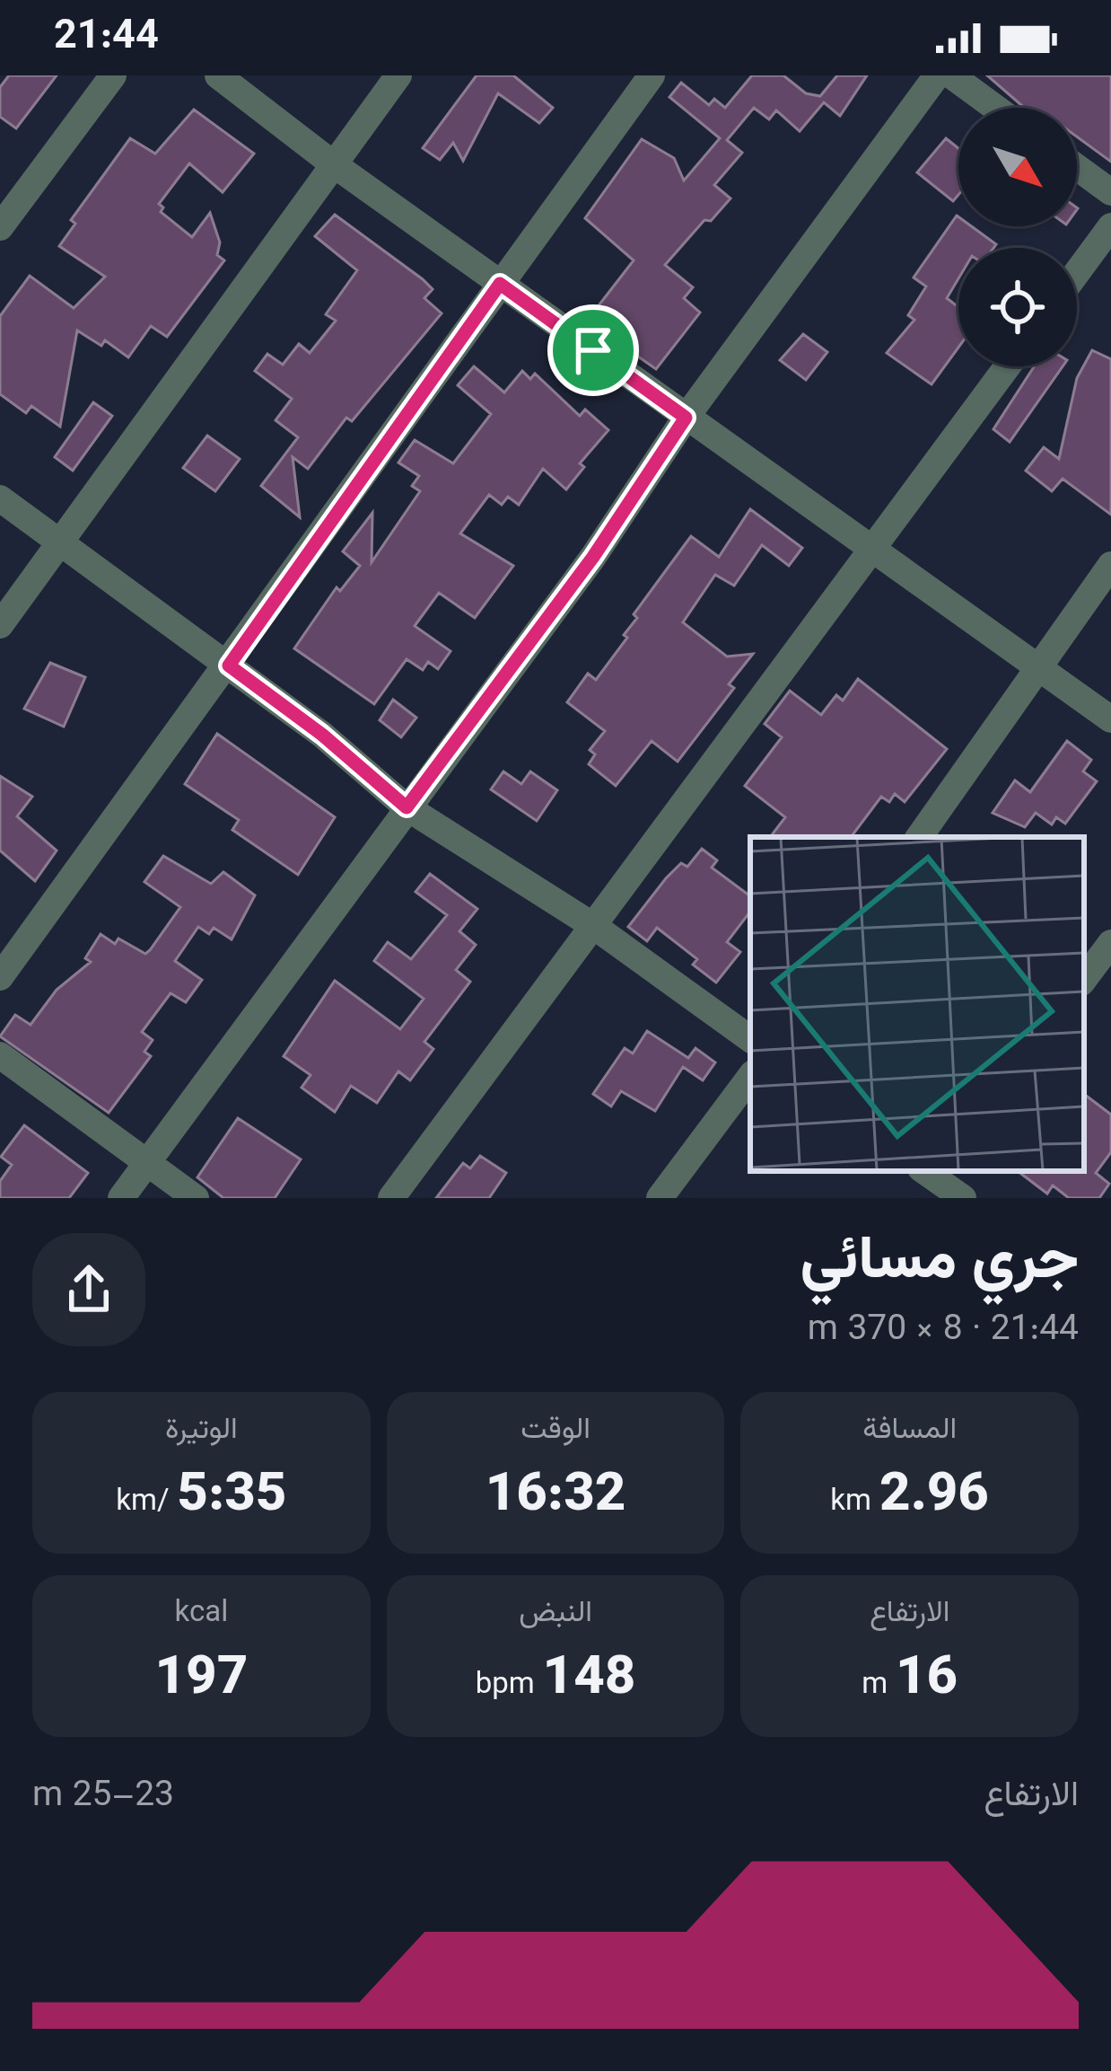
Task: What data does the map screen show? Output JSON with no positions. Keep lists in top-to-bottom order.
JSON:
{
  "north": "bottom right",
  "page": {
    "status": "21:44",
    "heading": ["جري مسائي", "21:44 · 8 × 370 m"],
    "stats": [
      ["المسافة", "2.96 km"],
      ["الوقت", "16:32"],
      ["الوتيرة", "5:35 /km"],
      ["الارتفاع", "16 m"],
      ["النبض", "148 bpm"],
      ["kcal", "197"]
    ],
    "chart": ["الارتفاع", "23–25 m"]
  }
}
